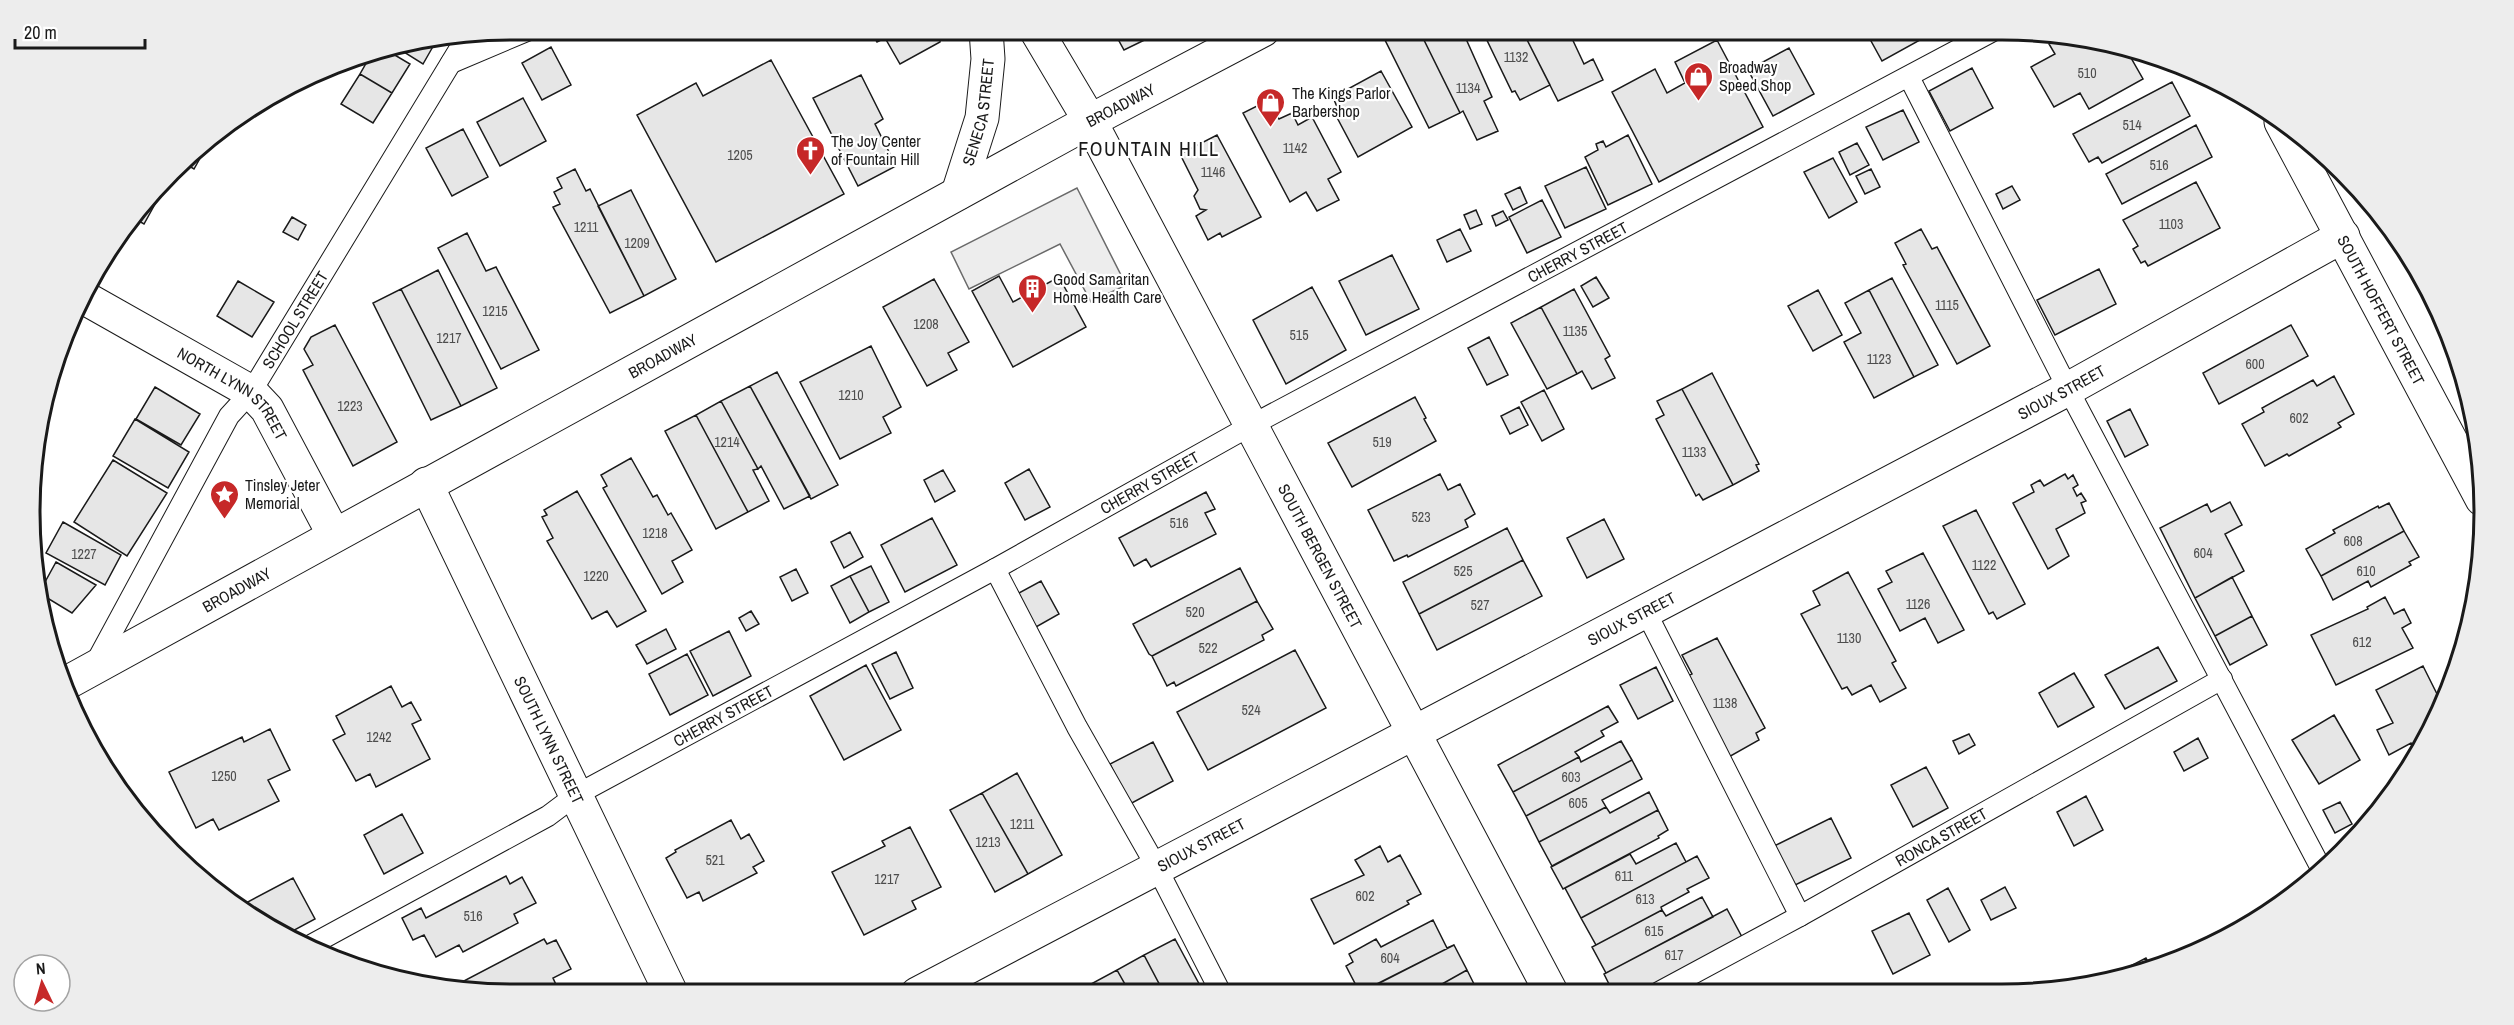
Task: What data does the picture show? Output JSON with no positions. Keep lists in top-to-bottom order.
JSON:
{
  "streets": {
    "street": [
      "BROADWAY",
      "SENECA STREET",
      "SOUTH HOFFERT STREET",
      "SIOUX STREET",
      "NORTH LYNN STREET",
      "SOUTH BERGEN STREET",
      "SOUTH LYNN STREET"
    ],
    "lane": ["CHERRY STREET", "SCHOOL STREET", "RONCA STREET"]
  },
  "crossings": [
    ["BROADWAY", "SENECA STREET"],
    ["BROADWAY", "SCHOOL STREET"],
    ["BROADWAY", "NORTH LYNN STREET"],
    ["BROADWAY", "SOUTH BERGEN STREET"],
    ["BROADWAY", "SOUTH LYNN STREET"],
    ["CHERRY STREET", "SOUTH BERGEN STREET"],
    ["CHERRY STREET", "SOUTH LYNN STREET"],
    ["SOUTH HOFFERT STREET", "SIOUX STREET"],
    ["SCHOOL STREET", "NORTH LYNN STREET"],
    ["SIOUX STREET", "SOUTH BERGEN STREET"]
  ],
  "districts": ["FOUNTAIN HILL"],
  "places": {
    "shop": ["Broadway Speed Shop", "The Kings Parlor Barbershop"],
    "church": ["The Joy Center of Fountain Hill"],
    "building": ["Good Samaritan Home Health Care"],
    "place": ["Tinsley Jeter Memorial"]
  },
  "house_numbers": [
    "1132",
    "510",
    "1134",
    "514",
    "1142",
    "1205",
    "516",
    "1146",
    "1103",
    "1211",
    "1209",
    "1115",
    "1215",
    "1208",
    "1135",
    "515",
    "1217",
    "1123",
    "600",
    "1210",
    "1223",
    "602",
    "1214",
    "519",
    "1133",
    "523",
    "516",
    "1218",
    "608",
    "604",
    "1227",
    "1122",
    "525",
    "610",
    "1220",
    "1126",
    "527",
    "520",
    "1130",
    "612",
    "522",
    "1138",
    "524",
    "1242",
    "1250",
    "603",
    "605",
    "1211",
    "1213",
    "521",
    "611",
    "1217",
    "602",
    "613",
    "516",
    "615",
    "617",
    "604"
  ],
  "scale_bar": "20 m",
  "north": "top"
}
